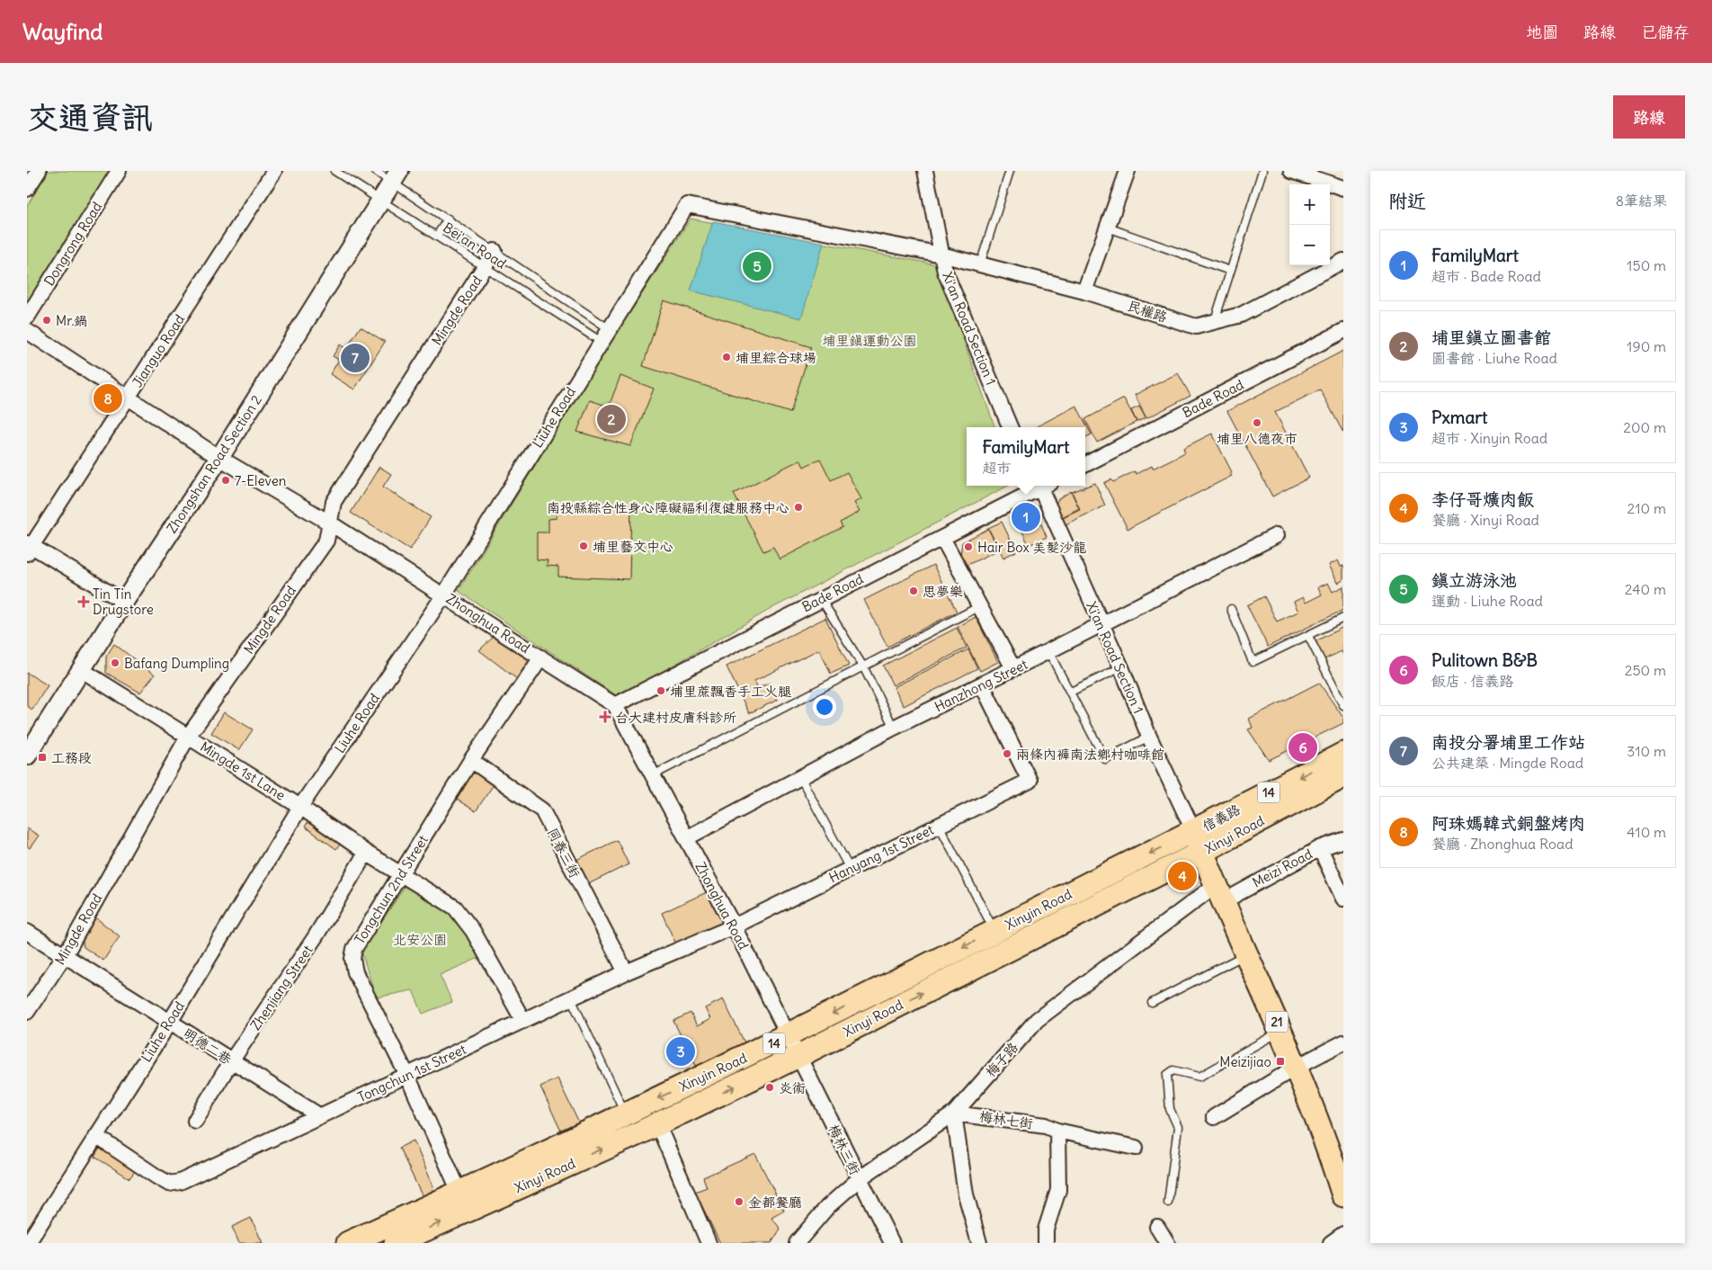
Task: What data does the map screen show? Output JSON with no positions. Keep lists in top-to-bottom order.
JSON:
{
  "streets": {
    "main road": [
      "Xi'an Road Section 1",
      "14",
      "信義路",
      "Xinyi Road",
      "Xinyin Road",
      "21"
    ],
    "street": [
      "Dongrong Road",
      "Mingde Road",
      "民權路",
      "Jianguo Road",
      "Bade Road",
      "Liuhe Road",
      "Zhongshan Road Section 2",
      "Zhonghua Road",
      "Hanzhong Street",
      "Mingde 1st Lane",
      "同春三街",
      "Hanyang 1st Street",
      "Meizi Road",
      "Tongchun 2nd Street",
      "Zhenjiang Street",
      "明德二巷",
      "梅子路",
      "Tongchun 1st Street",
      "梅林七街",
      "梅林三街"
    ],
    "lane": ["Bei'an Road"]
  },
  "crossings": [
    ["Bei'an Road", "Mingde Road"],
    ["Bei'an Road", "Liuhe Road"],
    ["Bei'an Road", "Zhongshan Road Section 2"],
    ["Mingde Road", "Zhonghua Road"],
    ["Mingde Road", "Mingde 1st Lane"],
    ["Mingde Road", "明德二巷"],
    ["民權路", "Xi'an Road Section 1"],
    ["民權路", "Liuhe Road"],
    ["Xi'an Road Section 1", "Hanzhong Street"],
    ["Xi'an Road Section 1", "信義路"],
    ["Xi'an Road Section 1", "Xinyi Road"],
    ["Xi'an Road Section 1", "Meizi Road"],
    ["Xi'an Road Section 1", "Xinyin Road"],
    ["Xi'an Road Section 1", "梅子路"],
    ["Jianguo Road", "Zhonghua Road"],
    ["Bade Road", "Zhonghua Road"],
    ["Liuhe Road", "Zhonghua Road"],
    ["Liuhe Road", "Mingde 1st Lane"],
    ["Liuhe Road", "明德二巷"],
    ["Liuhe Road", "Tongchun 1st Street"],
    ["Zhongshan Road Section 2", "Zhonghua Road"],
    ["Zhongshan Road Section 2", "Mingde 1st Lane"],
    ["Zhonghua Road", "Hanzhong Street"],
    ["Zhonghua Road", "Xinyi Road"],
    ["Zhonghua Road", "Hanyang 1st Street"],
    ["Zhonghua Road", "Tongchun 2nd Street"],
    ["Zhonghua Road", "Xinyin Road"],
    ["Zhonghua Road", "Tongchun 1st Street"],
    ["Zhonghua Road", "梅林三街"],
    ["Hanzhong Street", "Hanyang 1st Street"],
    ["Mingde 1st Lane", "Tongchun 2nd Street"],
    ["Mingde 1st Lane", "Zhenjiang Street"],
    ["Mingde 1st Lane", "Tongchun 1st Street"],
    ["信義路", "Xinyi Road"],
    ["信義路", "Xinyin Road"],
    ["Xinyi Road", "Tongchun 2nd Street"],
    ["Xinyi Road", "Xinyin Road"],
    ["Xinyi Road", "梅林三街"],
    ["同春三街", "Tongchun 2nd Street"],
    ["同春三街", "Tongchun 1st Street"],
    ["Hanyang 1st Street", "Tongchun 1st Street"],
    ["Meizi Road", "梅子路"],
    ["Tongchun 2nd Street", "Xinyin Road"],
    ["Tongchun 2nd Street", "Tongchun 1st Street"],
    ["Zhenjiang Street", "明德二巷"],
    ["明德二巷", "Tongchun 1st Street"],
    ["梅子路", "梅林七街"],
    ["梅子路", "梅林三街"]
  ],
  "one_way": ["信義路", "Xinyi Road", "Xinyin Road"],
  "parks": ["埔里鎮運動公園", "北安公園"],
  "places": {
    "other": [
      "Mr.鍋",
      "埔里綜合球場",
      "埔里八德夜市",
      "7-Eleven",
      "南投縣綜合性身心障礙福利復健服務中心",
      "埔里藝文中心",
      "Hair Box 美髮沙龍",
      "思夢樂",
      "Bafang Dumpling",
      "埔里蔗飄香手工火腿",
      "兩條內褲南法鄉村咖啡館",
      "炎術",
      "金都餐廳"
    ],
    "health": ["Tin Tin Drugstore", "台大建村皮膚科診所"],
    "transit": ["工務段", "Meizijiao"]
  },
  "page": {
    "header": "Wayfind",
    "nav": ["地圖", "路線", "已儲存"],
    "buttons": "路線",
    "title": "交通資訊",
    "heading": ["附近", "8筆結果"],
    "map_buttons": ["+", "−"],
    "list": [
      {
        "mark": "1",
        "name": "FamilyMart",
        "note": "超市 · Bade Road",
        "value": "150 m"
      },
      {
        "mark": "2",
        "name": "埔里鎮立圖書館",
        "note": "圖書館 · Liuhe Road",
        "value": "190 m"
      },
      {
        "mark": "3",
        "name": "Pxmart",
        "note": "超市 · Xinyin Road",
        "value": "200 m"
      },
      {
        "mark": "4",
        "name": "李仔哥爌肉飯",
        "note": "餐廳 · Xinyi Road",
        "value": "210 m"
      },
      {
        "mark": "5",
        "name": "鎮立游泳池",
        "note": "運動 · Liuhe Road",
        "value": "240 m"
      },
      {
        "mark": "6",
        "name": "Pulitown B&B",
        "note": "飯店 · 信義路",
        "value": "250 m"
      },
      {
        "mark": "7",
        "name": "南投分署埔里工作站",
        "note": "公共建築 · Mingde Road",
        "value": "310 m"
      },
      {
        "mark": "8",
        "name": "阿珠媽韓式銅盤烤肉",
        "note": "餐廳 · Zhonghua Road",
        "value": "410 m"
      }
    ],
    "pins": [
      "5",
      "7",
      "8",
      "2",
      "1",
      "6",
      "4",
      "3"
    ],
    "popup": ["FamilyMart", "超市"]
  }
}
